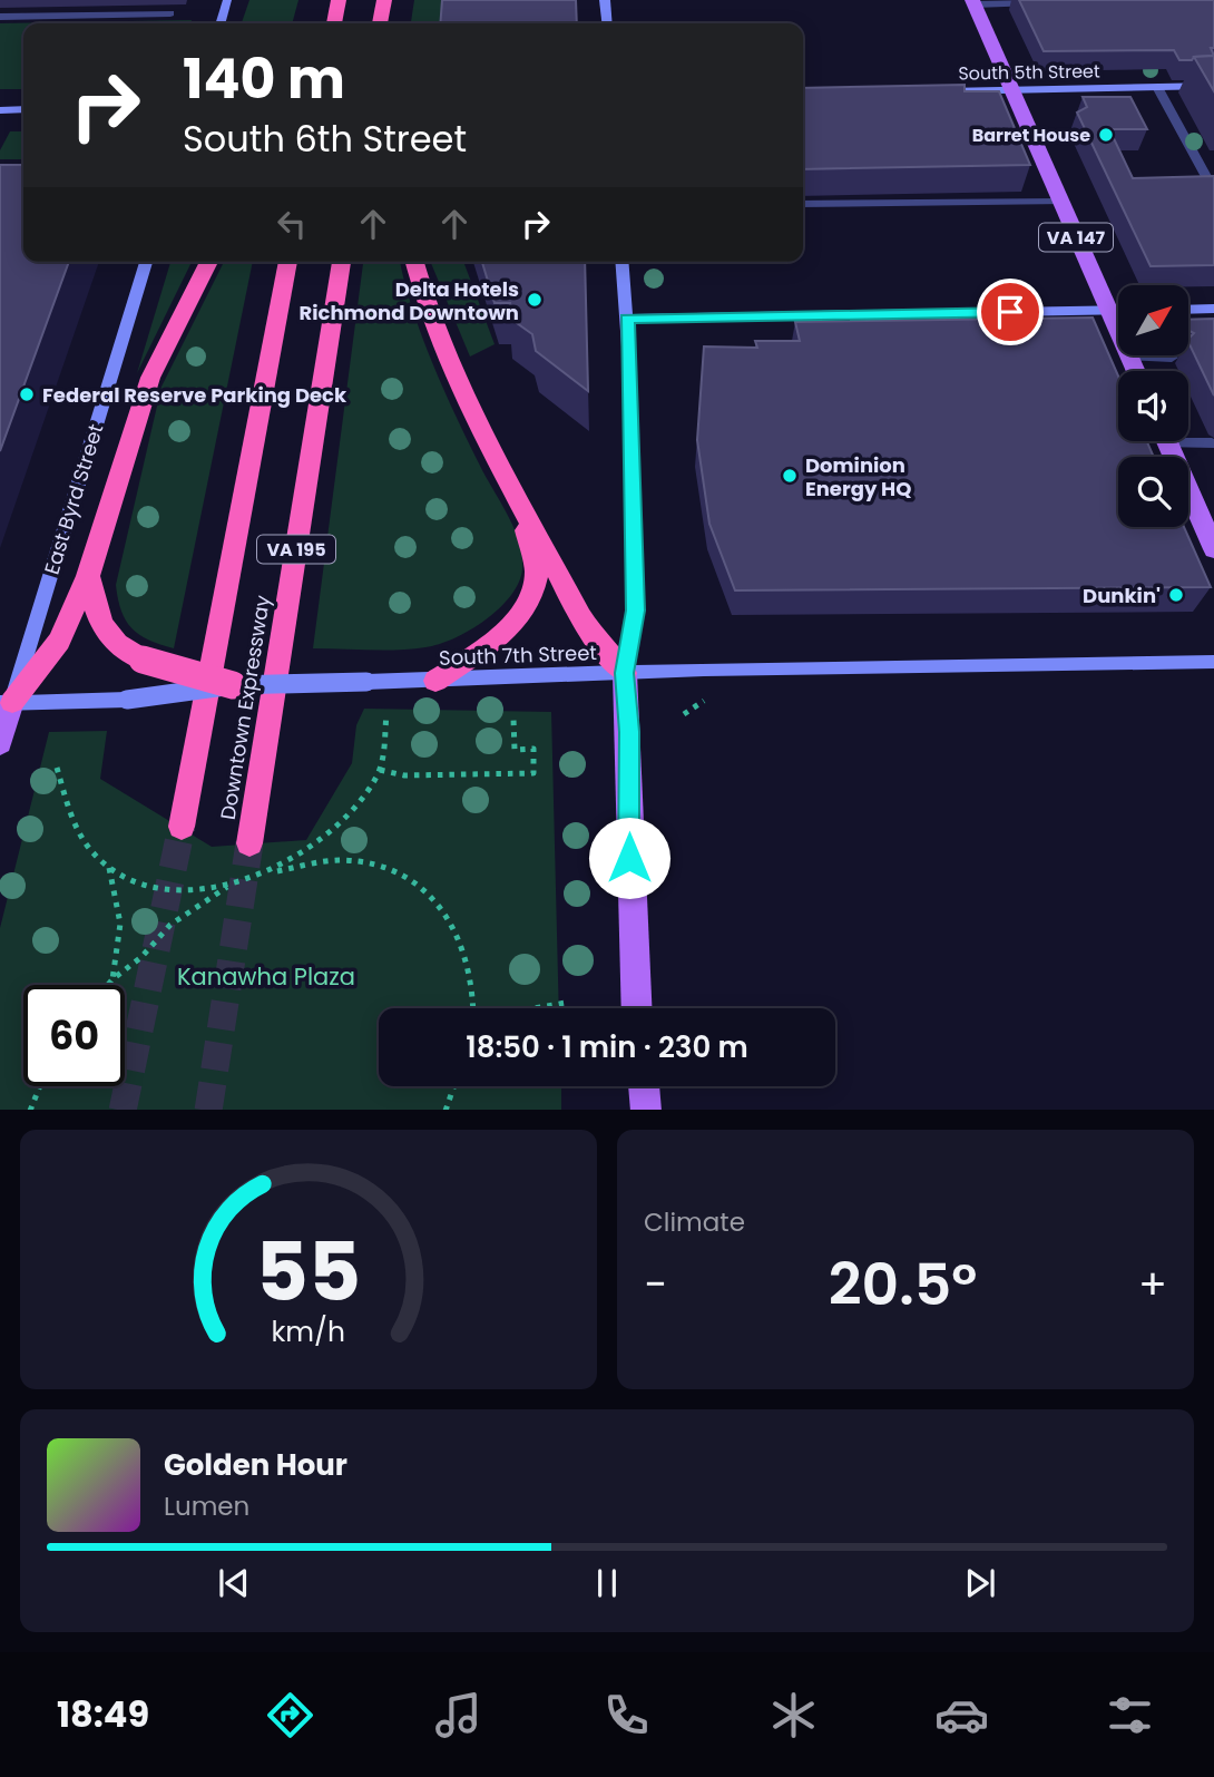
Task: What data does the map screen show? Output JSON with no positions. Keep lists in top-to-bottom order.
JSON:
{
  "streets": {
    "highway": ["VA 195", "Downtown Expressway"],
    "main road": [
      "South 5th Street",
      "VA 147",
      "East Byrd Street",
      "South 7th Street"
    ]
  },
  "crossings": [
    ["South 5th Street", "VA 147"],
    ["East Byrd Street", "South 7th Street"]
  ],
  "parks": ["Kanawha Plaza"],
  "places": [
    "Barret House",
    "Delta Hotels Richmond Downtown",
    "Federal Reserve Parking Deck",
    "Dominion Energy HQ",
    "Dunkin'"
  ],
  "north": "top right",
  "page": {
    "turn": ["140 m", "South 6th Street"],
    "limit": "60",
    "trip": "18:50 · 1 min · 230 m",
    "tile": "Climate",
    "heat": ["−", "20.5°", "+"],
    "song": ["Golden Hour", "Lumen"],
    "tabs": "18:49",
    "gauge": ["55", "km/h"]
  }
}
